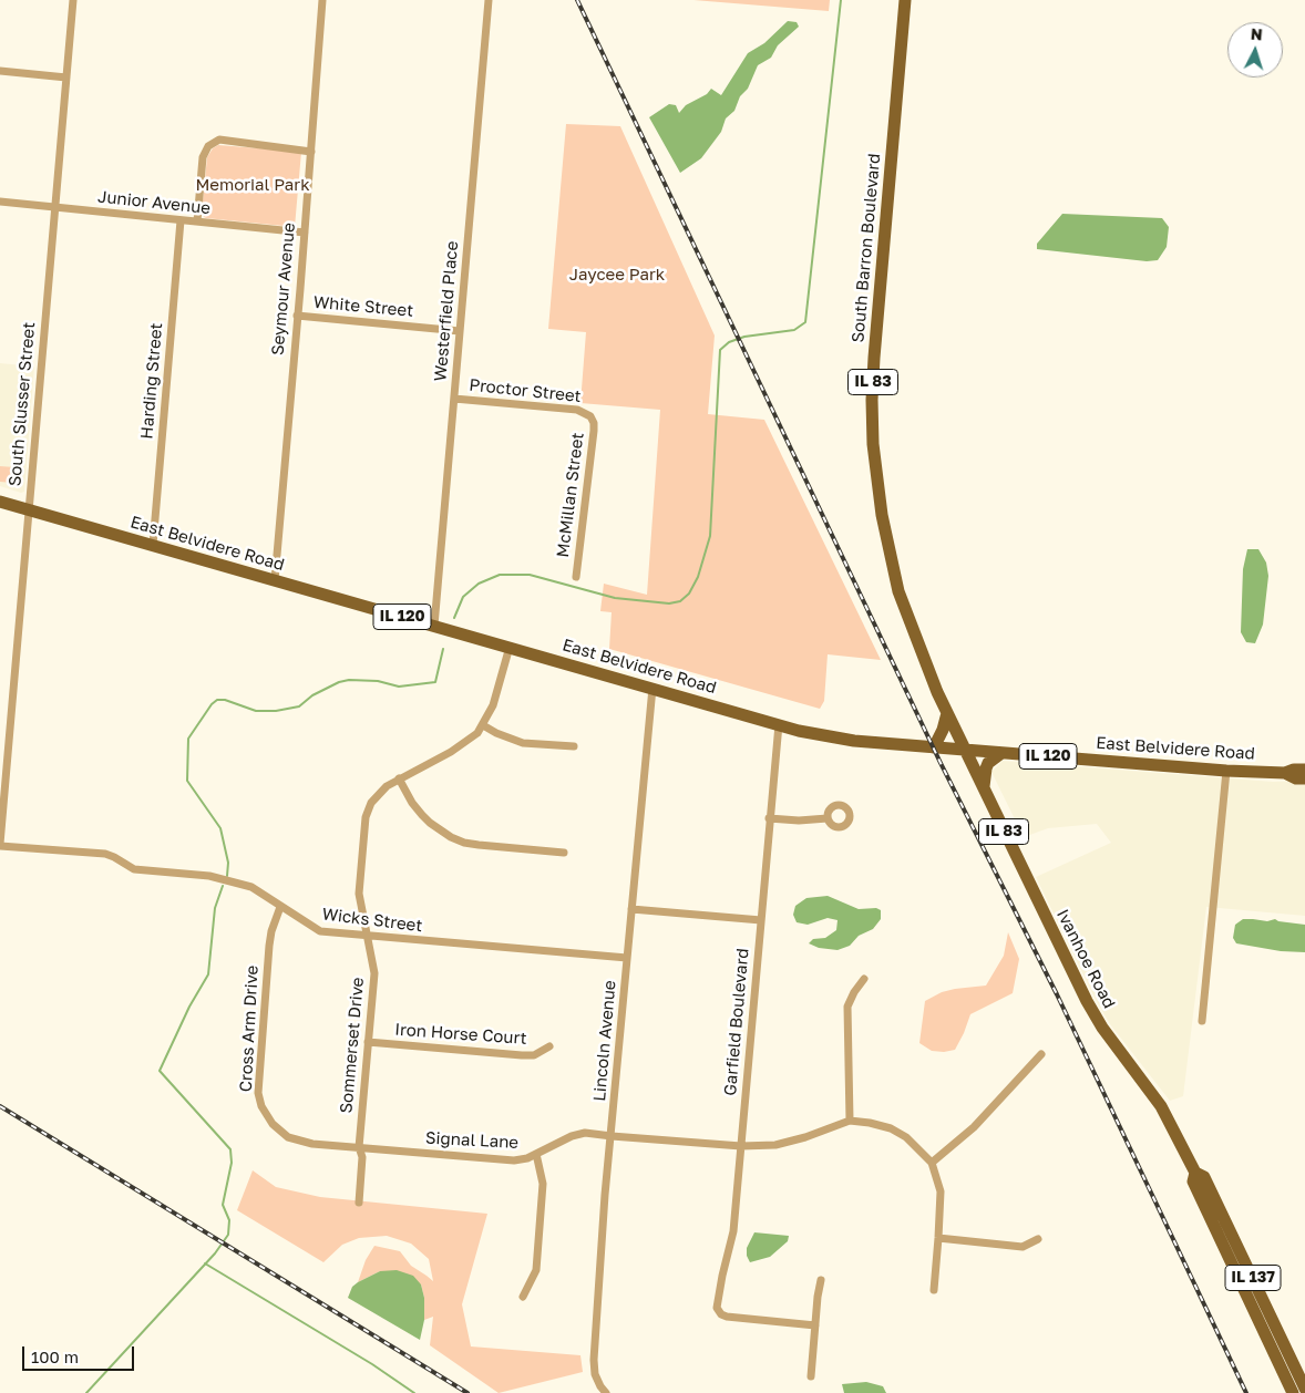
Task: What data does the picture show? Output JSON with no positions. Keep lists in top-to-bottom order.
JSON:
{
  "streets": {
    "main road": [
      "South Barron Boulevard",
      "IL 83",
      "East Belvidere Road",
      "IL 120",
      "Ivanhoe Road",
      "IL 137"
    ],
    "street": [
      "Junior Avenue",
      "Seymour Avenue",
      "White Street",
      "Westerfield Place",
      "Harding Street",
      "Proctor Street",
      "South Slusser Street",
      "McMillan Street",
      "Wicks Street",
      "Garfield Boulevard",
      "Cross Arm Drive",
      "Iron Horse Court",
      "Lincoln Avenue",
      "Sommerset Drive",
      "Signal Lane"
    ]
  },
  "crossings": [
    ["Junior Avenue", "Seymour Avenue"],
    ["Junior Avenue", "Harding Street"],
    ["Junior Avenue", "South Slusser Street"],
    ["South Barron Boulevard", "East Belvidere Road"],
    ["South Barron Boulevard", "Ivanhoe Road"],
    ["Seymour Avenue", "White Street"],
    ["Seymour Avenue", "East Belvidere Road"],
    ["White Street", "Westerfield Place"],
    ["Westerfield Place", "Proctor Street"],
    ["Westerfield Place", "East Belvidere Road"],
    ["Harding Street", "East Belvidere Road"],
    ["Proctor Street", "McMillan Street"],
    ["South Slusser Street", "East Belvidere Road"],
    ["South Slusser Street", "Wicks Street"],
    ["East Belvidere Road", "Ivanhoe Road"],
    ["East Belvidere Road", "Garfield Boulevard"],
    ["East Belvidere Road", "Lincoln Avenue"],
    ["East Belvidere Road", "Sommerset Drive"],
    ["Wicks Street", "Cross Arm Drive"],
    ["Wicks Street", "Lincoln Avenue"],
    ["Wicks Street", "Sommerset Drive"],
    ["Ivanhoe Road", "IL 137"],
    ["Garfield Boulevard", "Signal Lane"],
    ["Cross Arm Drive", "Sommerset Drive"],
    ["Cross Arm Drive", "Signal Lane"],
    ["Iron Horse Court", "Sommerset Drive"],
    ["Lincoln Avenue", "Signal Lane"],
    ["Sommerset Drive", "Signal Lane"]
  ],
  "parks": ["Memorial Park", "Jaycee Park"],
  "scale_bar": "100 m",
  "north": "top"
}
